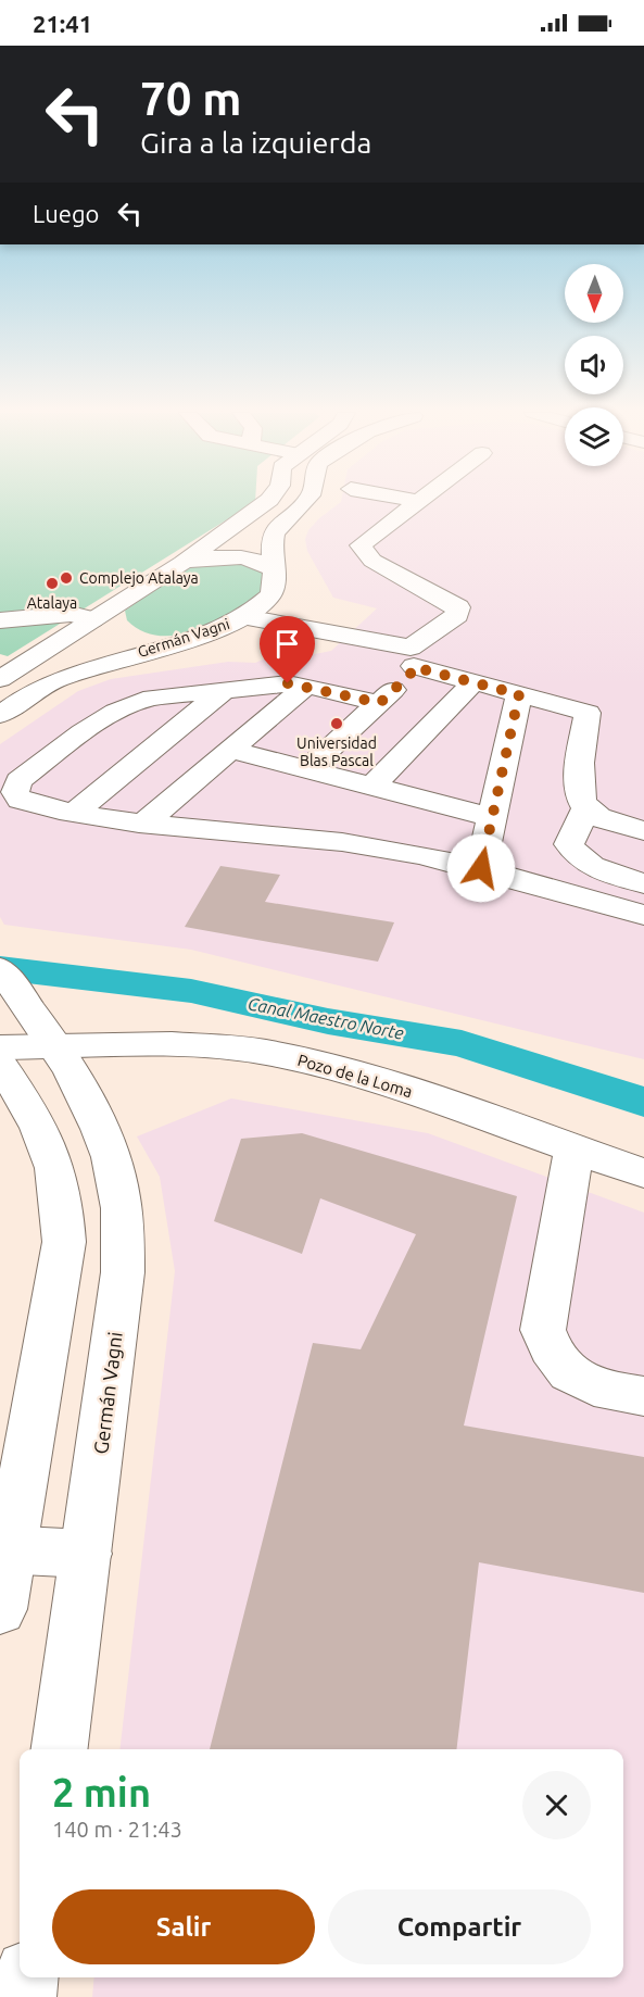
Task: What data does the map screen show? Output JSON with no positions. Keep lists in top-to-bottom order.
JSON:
{
  "streets": {
    "main road": ["Germán Vagni", "Pozo de la Loma"]
  },
  "crossings": [
    ["Germán Vagni", "Pozo de la Loma"]
  ],
  "water": ["Canal Maestro Norte"],
  "places": ["Complejo Atalaya", "Atalaya", "Universidad Blas Pascal"],
  "north": "bottom",
  "page": {
    "status": "21:41",
    "turn": ["70 m", "Gira a la izquierda"],
    "then": "Luego",
    "heading": ["2 min", "140 m · 21:43"],
    "buttons": ["Salir", "Compartir"]
  }
}
